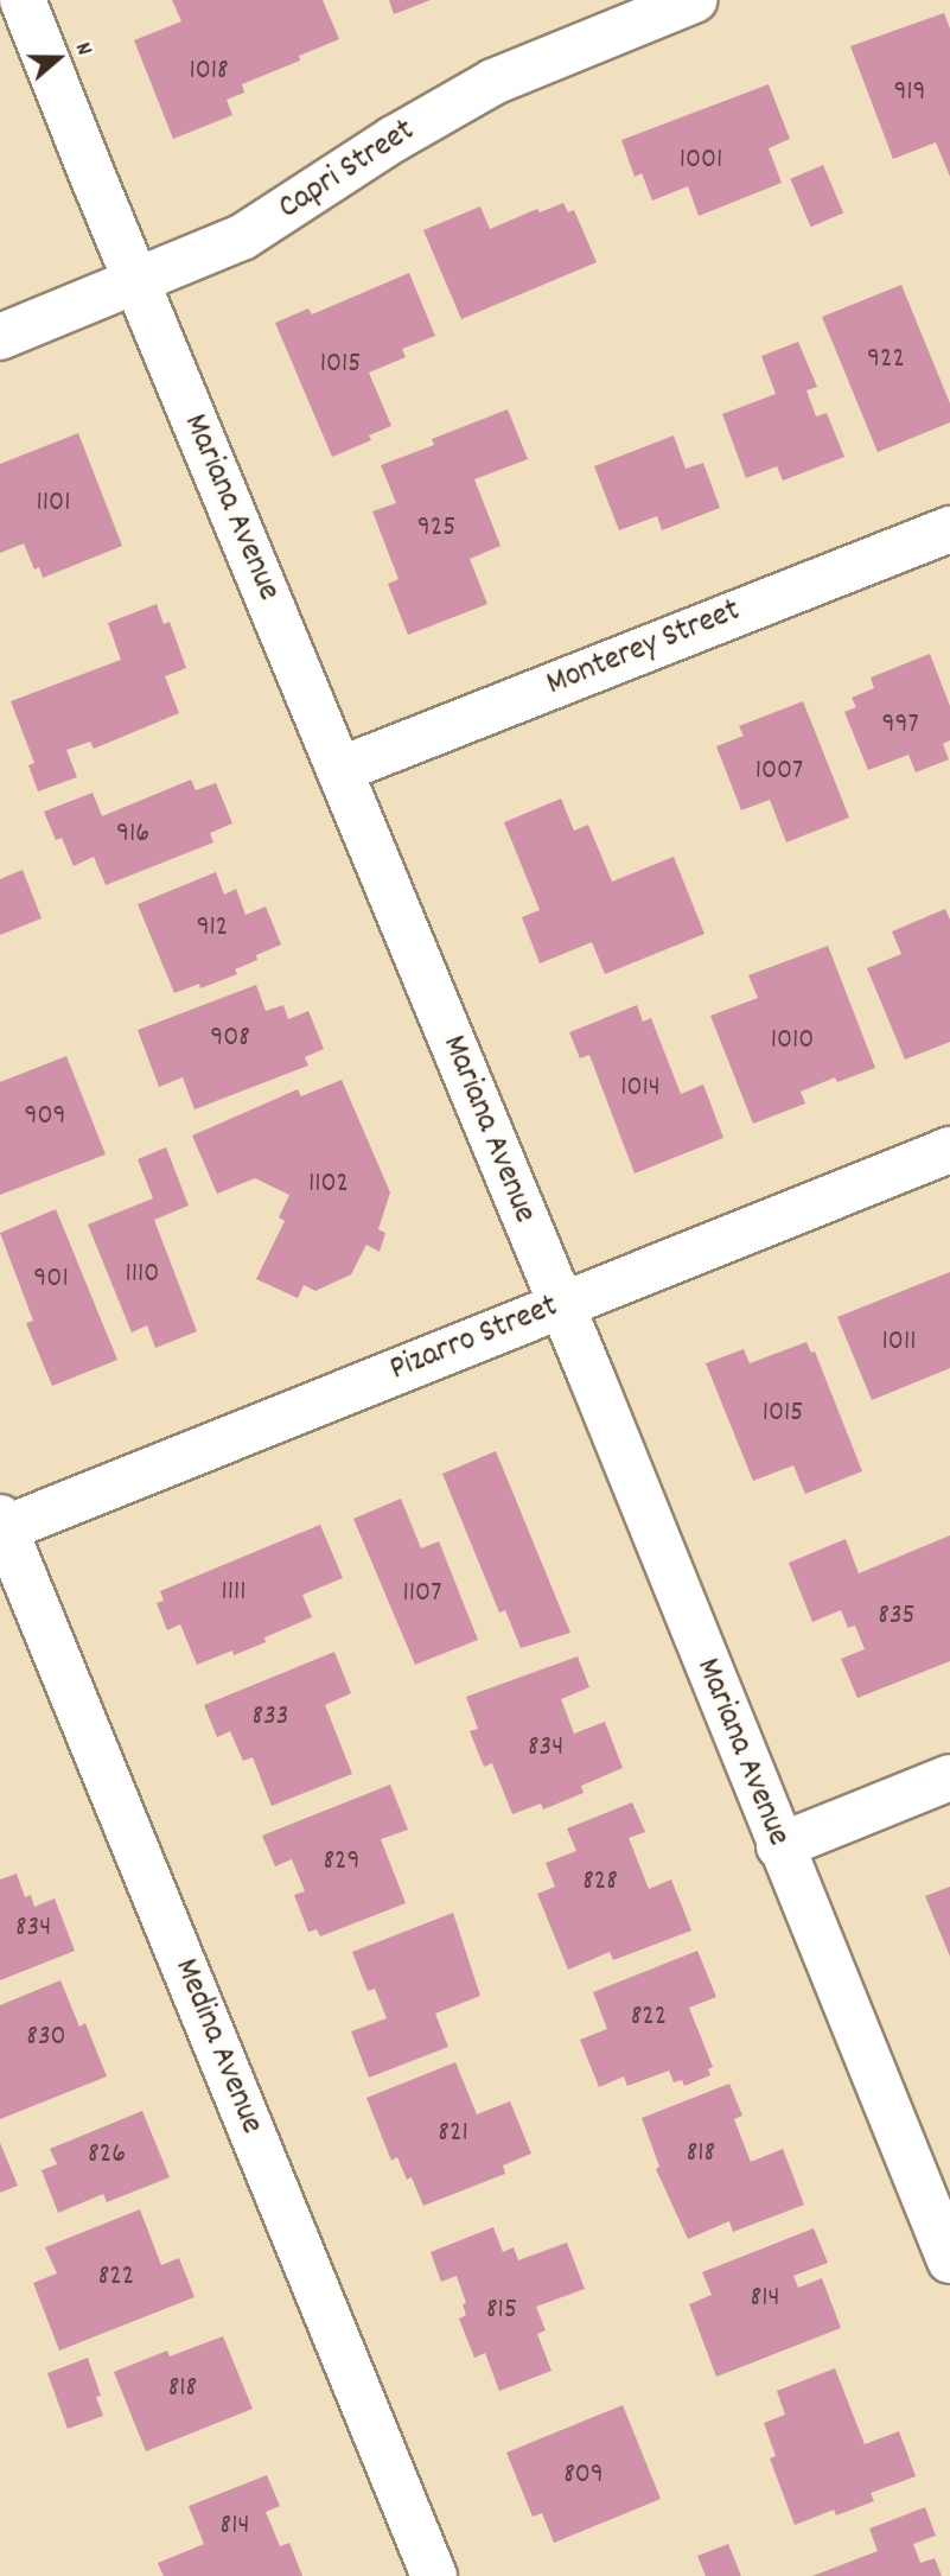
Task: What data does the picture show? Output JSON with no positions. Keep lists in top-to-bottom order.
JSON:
{
  "streets": {
    "street": [
      "Capri Street",
      "Mariana Avenue",
      "Monterey Street",
      "Pizarro Street",
      "Medina Avenue"
    ]
  },
  "crossings": [
    ["Capri Street", "Mariana Avenue"],
    ["Mariana Avenue", "Monterey Street"],
    ["Mariana Avenue", "Pizarro Street"],
    ["Pizarro Street", "Medina Avenue"]
  ],
  "house_numbers": [
    "1018",
    "919",
    "1001",
    "922",
    "1015",
    "1101",
    "925",
    "997",
    "1007",
    "916",
    "912",
    "908",
    "1010",
    "1014",
    "909",
    "1102",
    "1110",
    "901",
    "1011",
    "1015",
    "1111",
    "1107",
    "835",
    "833",
    "834",
    "829",
    "828",
    "834",
    "822",
    "830",
    "821",
    "818",
    "826",
    "822",
    "814",
    "815",
    "818",
    "809",
    "814"
  ],
  "north": "right"
}
